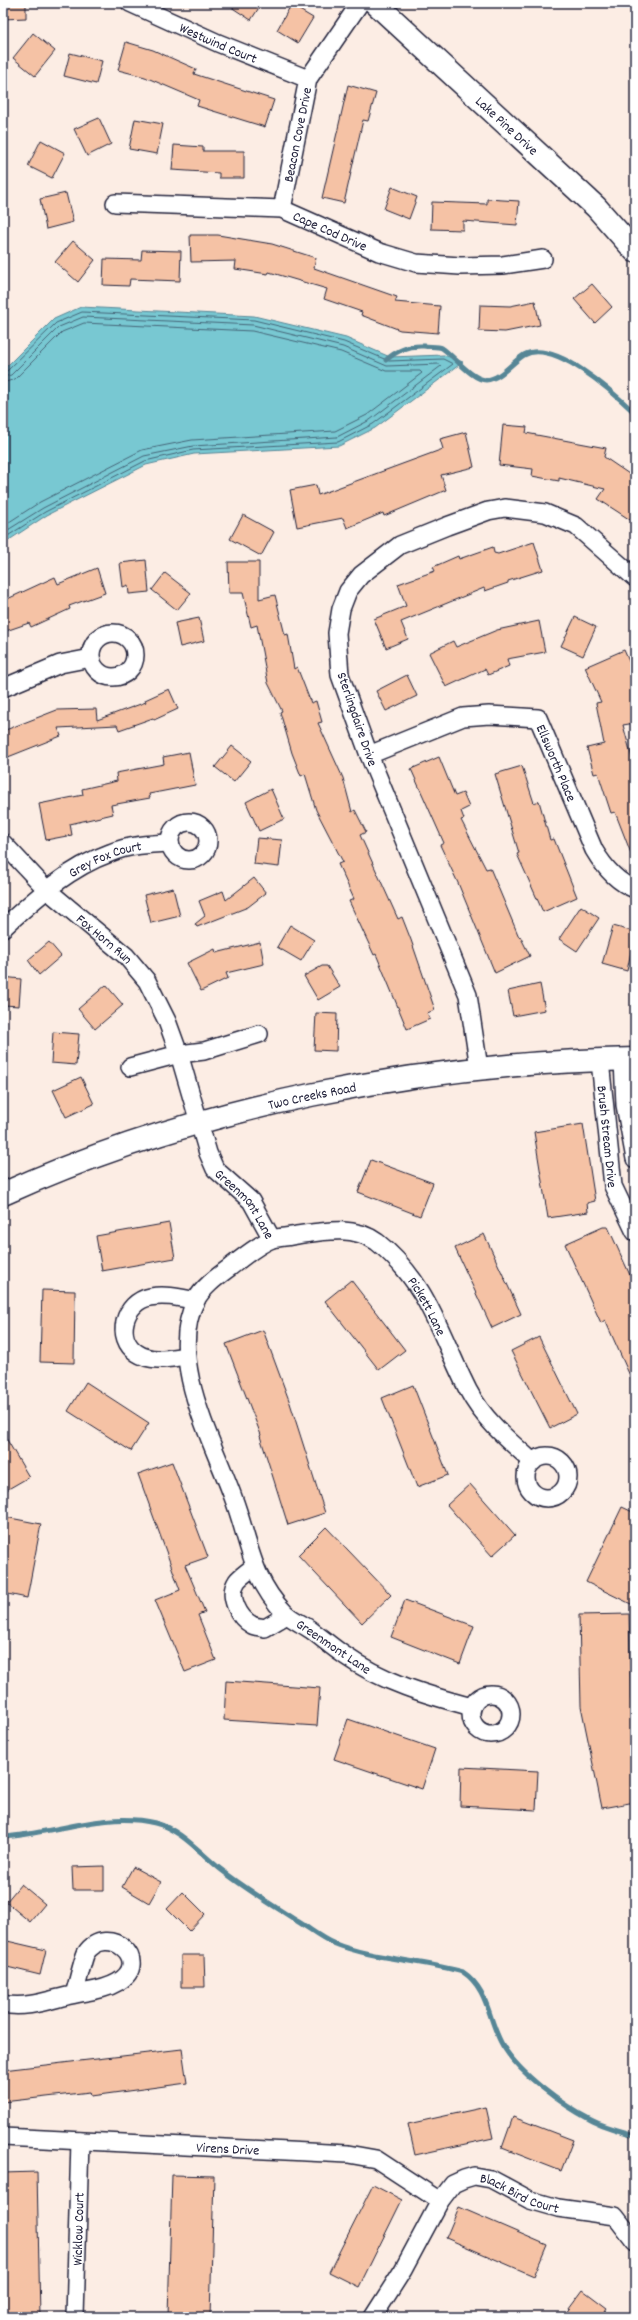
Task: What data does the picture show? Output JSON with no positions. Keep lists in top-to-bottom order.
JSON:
{
  "streets": {
    "street": [
      "Westwind Court",
      "Lake Pine Drive",
      "Beacon Cove Drive",
      "Cape Cod Drive",
      "Sterlingdaire Drive",
      "Ellsworth Place",
      "Grey Fox Court",
      "Fox Horn Run",
      "Two Creeks Road",
      "Brush Stream Drive",
      "Greenmont Lane",
      "Pickett Lane",
      "Virens Drive",
      "Black Bird Court",
      "Wicklow Court"
    ]
  },
  "crossings": [
    ["Westwind Court", "Beacon Cove Drive"],
    ["Beacon Cove Drive", "Cape Cod Drive"],
    ["Sterlingdaire Drive", "Ellsworth Place"],
    ["Sterlingdaire Drive", "Two Creeks Road"],
    ["Grey Fox Court", "Fox Horn Run"],
    ["Fox Horn Run", "Two Creeks Road"],
    ["Fox Horn Run", "Greenmont Lane"],
    ["Two Creeks Road", "Brush Stream Drive"],
    ["Two Creeks Road", "Greenmont Lane"],
    ["Greenmont Lane", "Pickett Lane"],
    ["Virens Drive", "Black Bird Court"],
    ["Virens Drive", "Wicklow Court"]
  ]
}
